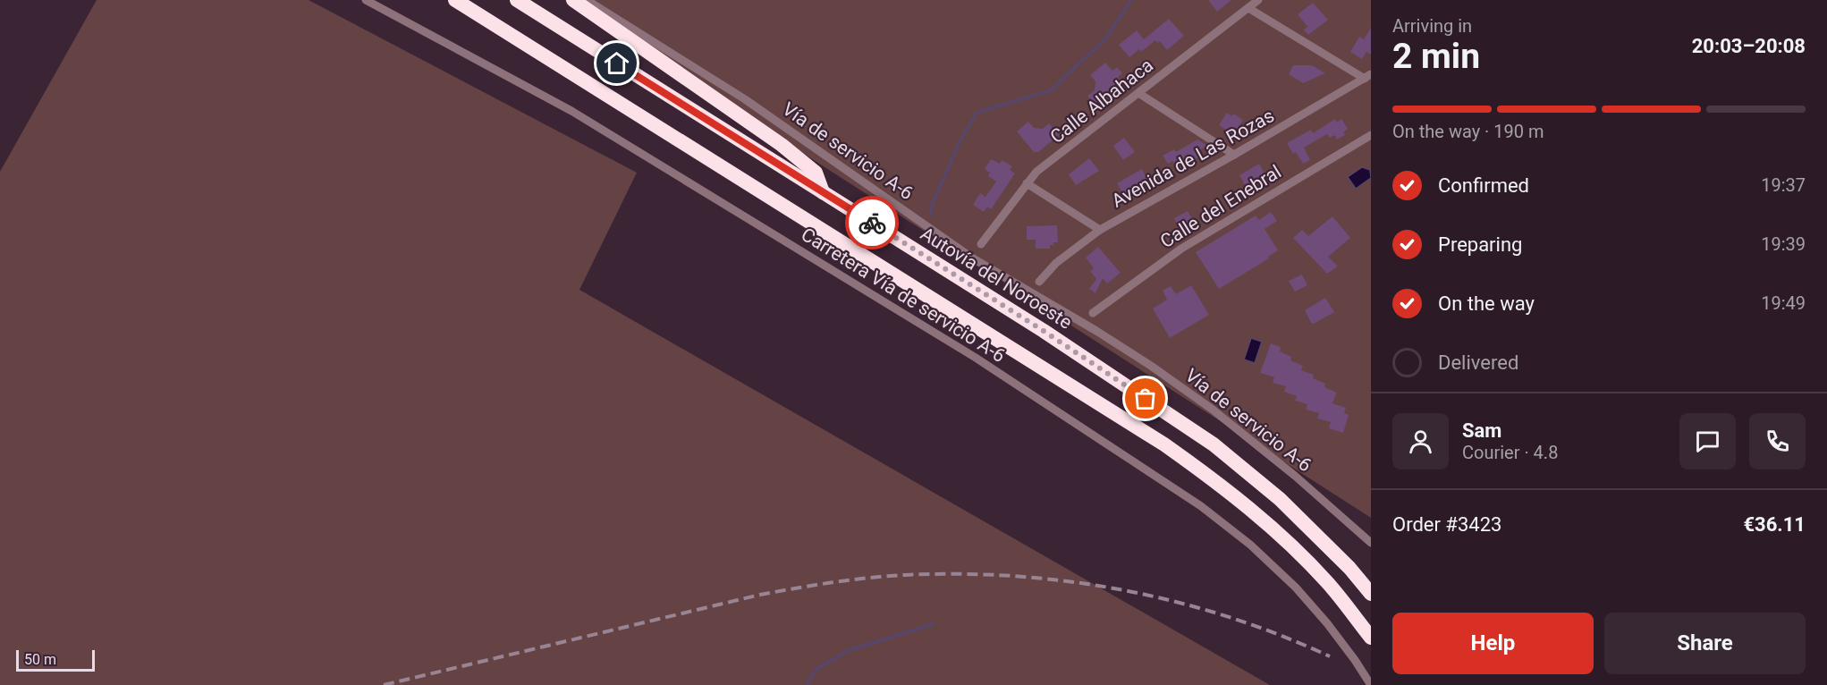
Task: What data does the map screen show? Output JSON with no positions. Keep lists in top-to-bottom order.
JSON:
{
  "streets": {
    "highway": ["Autovía del Noroeste"],
    "street": [
      "Calle Albahaca",
      "Vía de servicio A-6",
      "Avenida de Las Rozas",
      "Calle del Enebral",
      "Carretera Vía de servicio A-6"
    ]
  },
  "scale_bar": "50 m",
  "page": {
    "heading": ["2 min", "Arriving in", "20:03–20:08"],
    "panel": [
      "Sam",
      "Courier · 4.8",
      "Order #3423",
      "€36.11"
    ],
    "bar": "On the way · 190 m",
    "list": [
      ["Confirmed", "19:37"],
      ["Preparing", "19:39"],
      ["On the way", "19:49"],
      "Delivered"
    ],
    "buttons": ["Help", "Share"],
    "scale": "50 m"
  }
}
